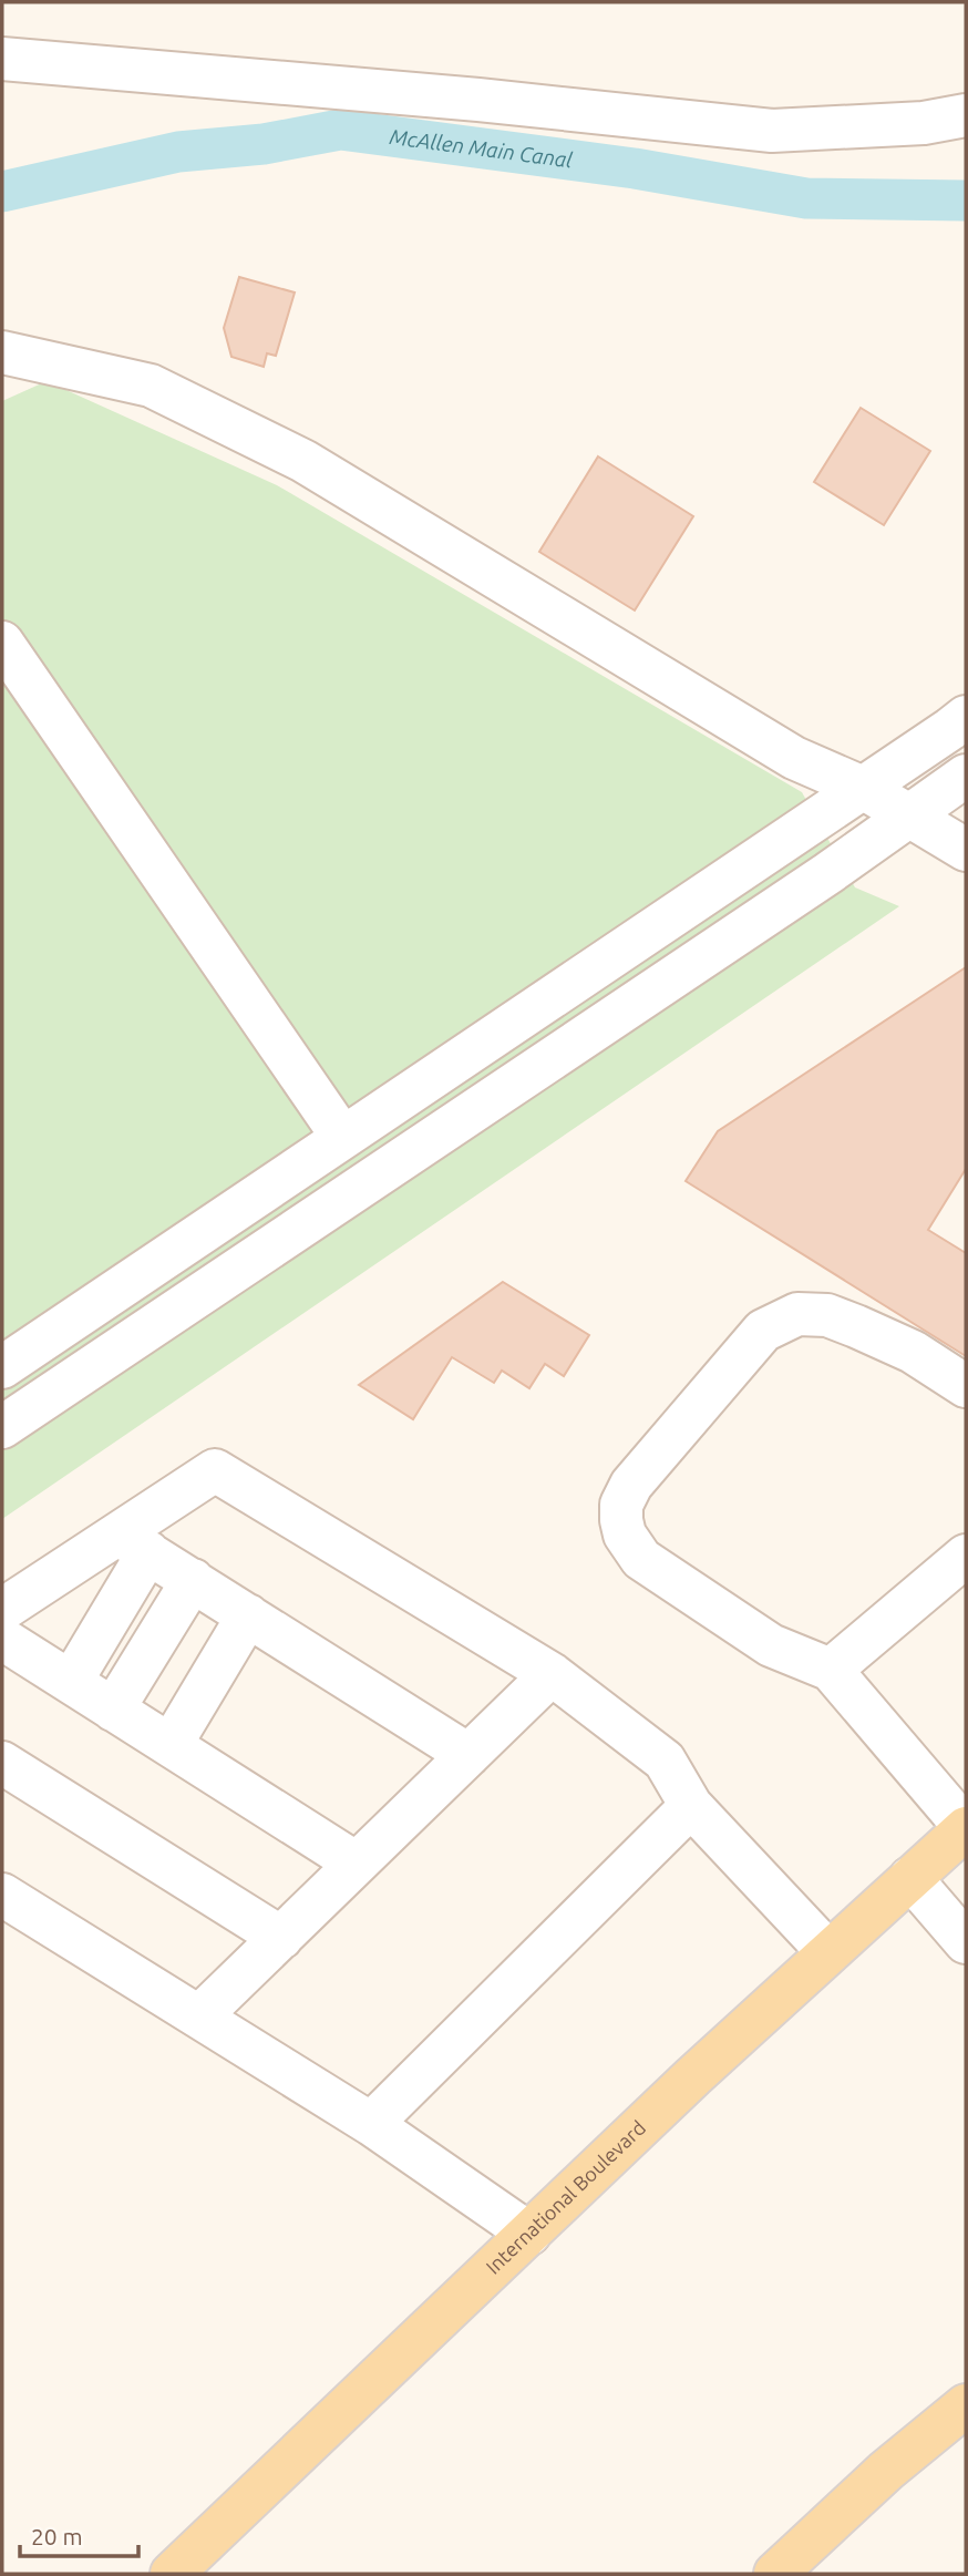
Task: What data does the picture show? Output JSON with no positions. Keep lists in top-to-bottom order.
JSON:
{
  "streets": {
    "main road": ["International Boulevard"]
  },
  "water": ["McAllen Main Canal"],
  "scale_bar": "20 m"
}
